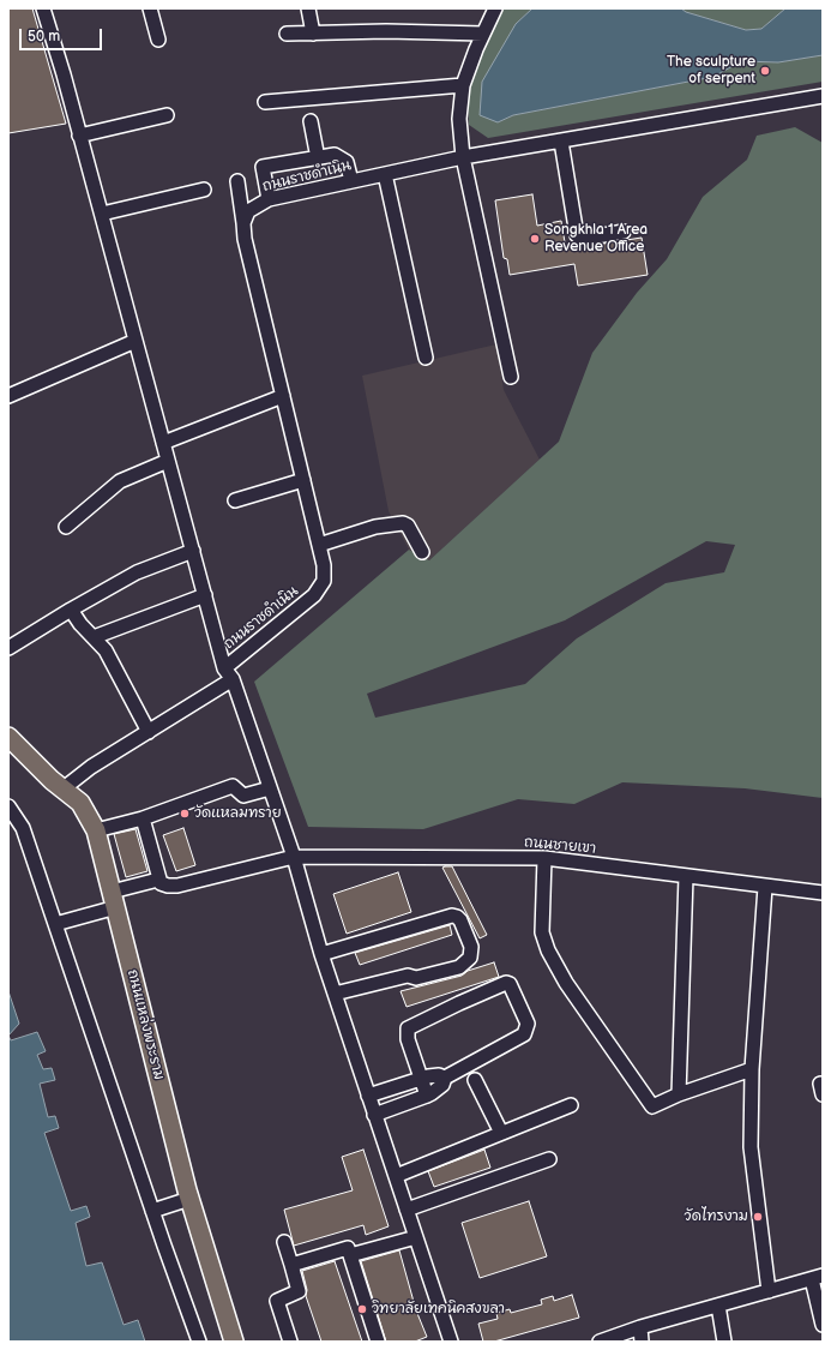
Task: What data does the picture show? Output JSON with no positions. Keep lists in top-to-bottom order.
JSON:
{
  "streets": {
    "main road": ["ถนนแหล่งพระราม"],
    "street": ["ถนนราชดำเนิน", "ถนนชายเขา"]
  },
  "places": [
    "The sculpture of serpent",
    "Songkhla 1 Area Revenue Office",
    "วัดแหลมทราย",
    "วัดไทรงาม",
    "วิทยาลัยเทคนิคสงขลา"
  ],
  "scale_bar": "50 m"
}
